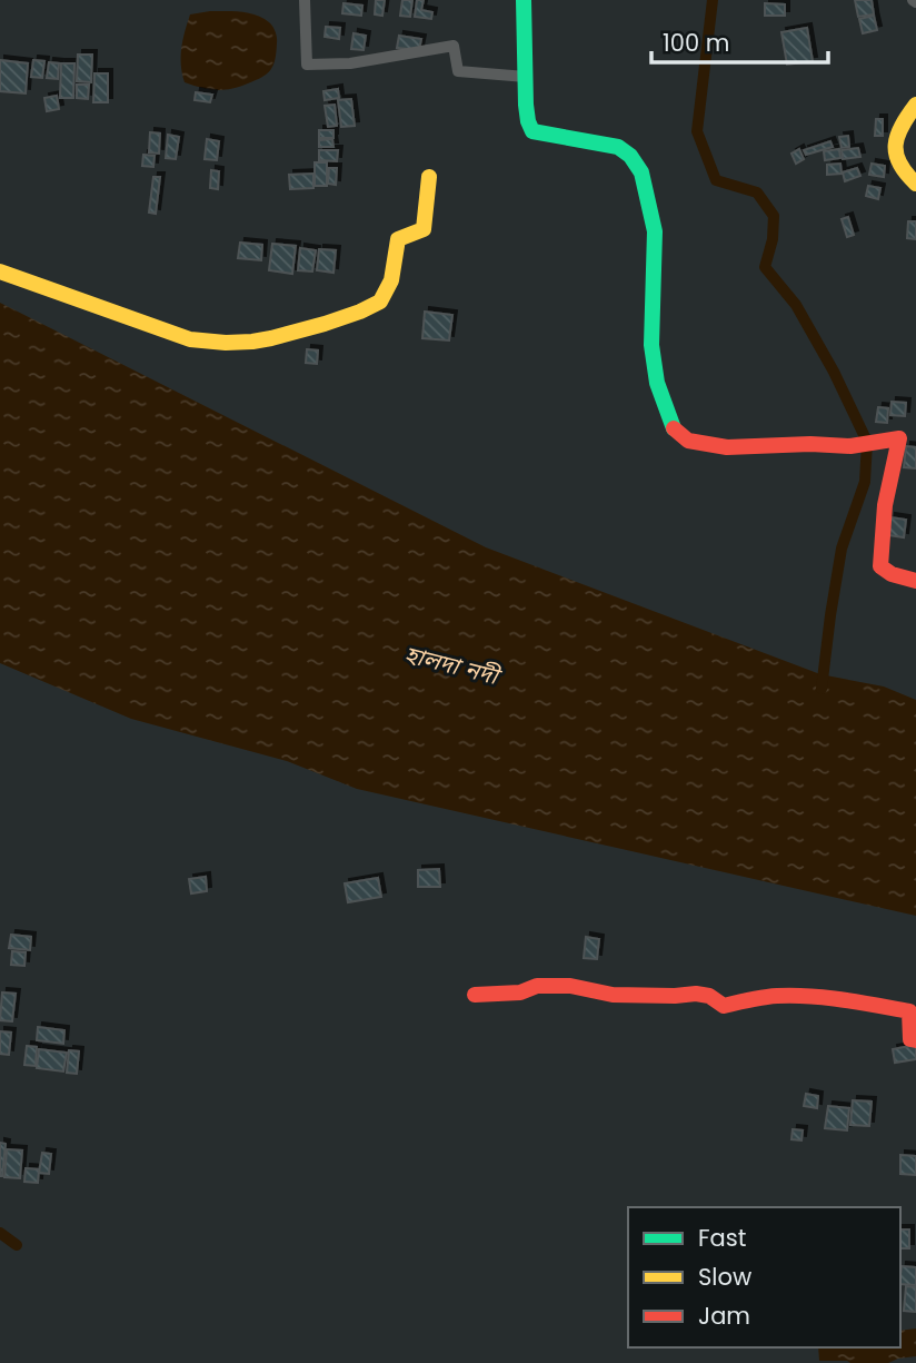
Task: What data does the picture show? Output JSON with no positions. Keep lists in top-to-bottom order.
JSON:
{
  "water": ["হালদা নদী"],
  "legend": ["Fast", "Slow", "Jam"],
  "scale_bar": "100 m"
}
